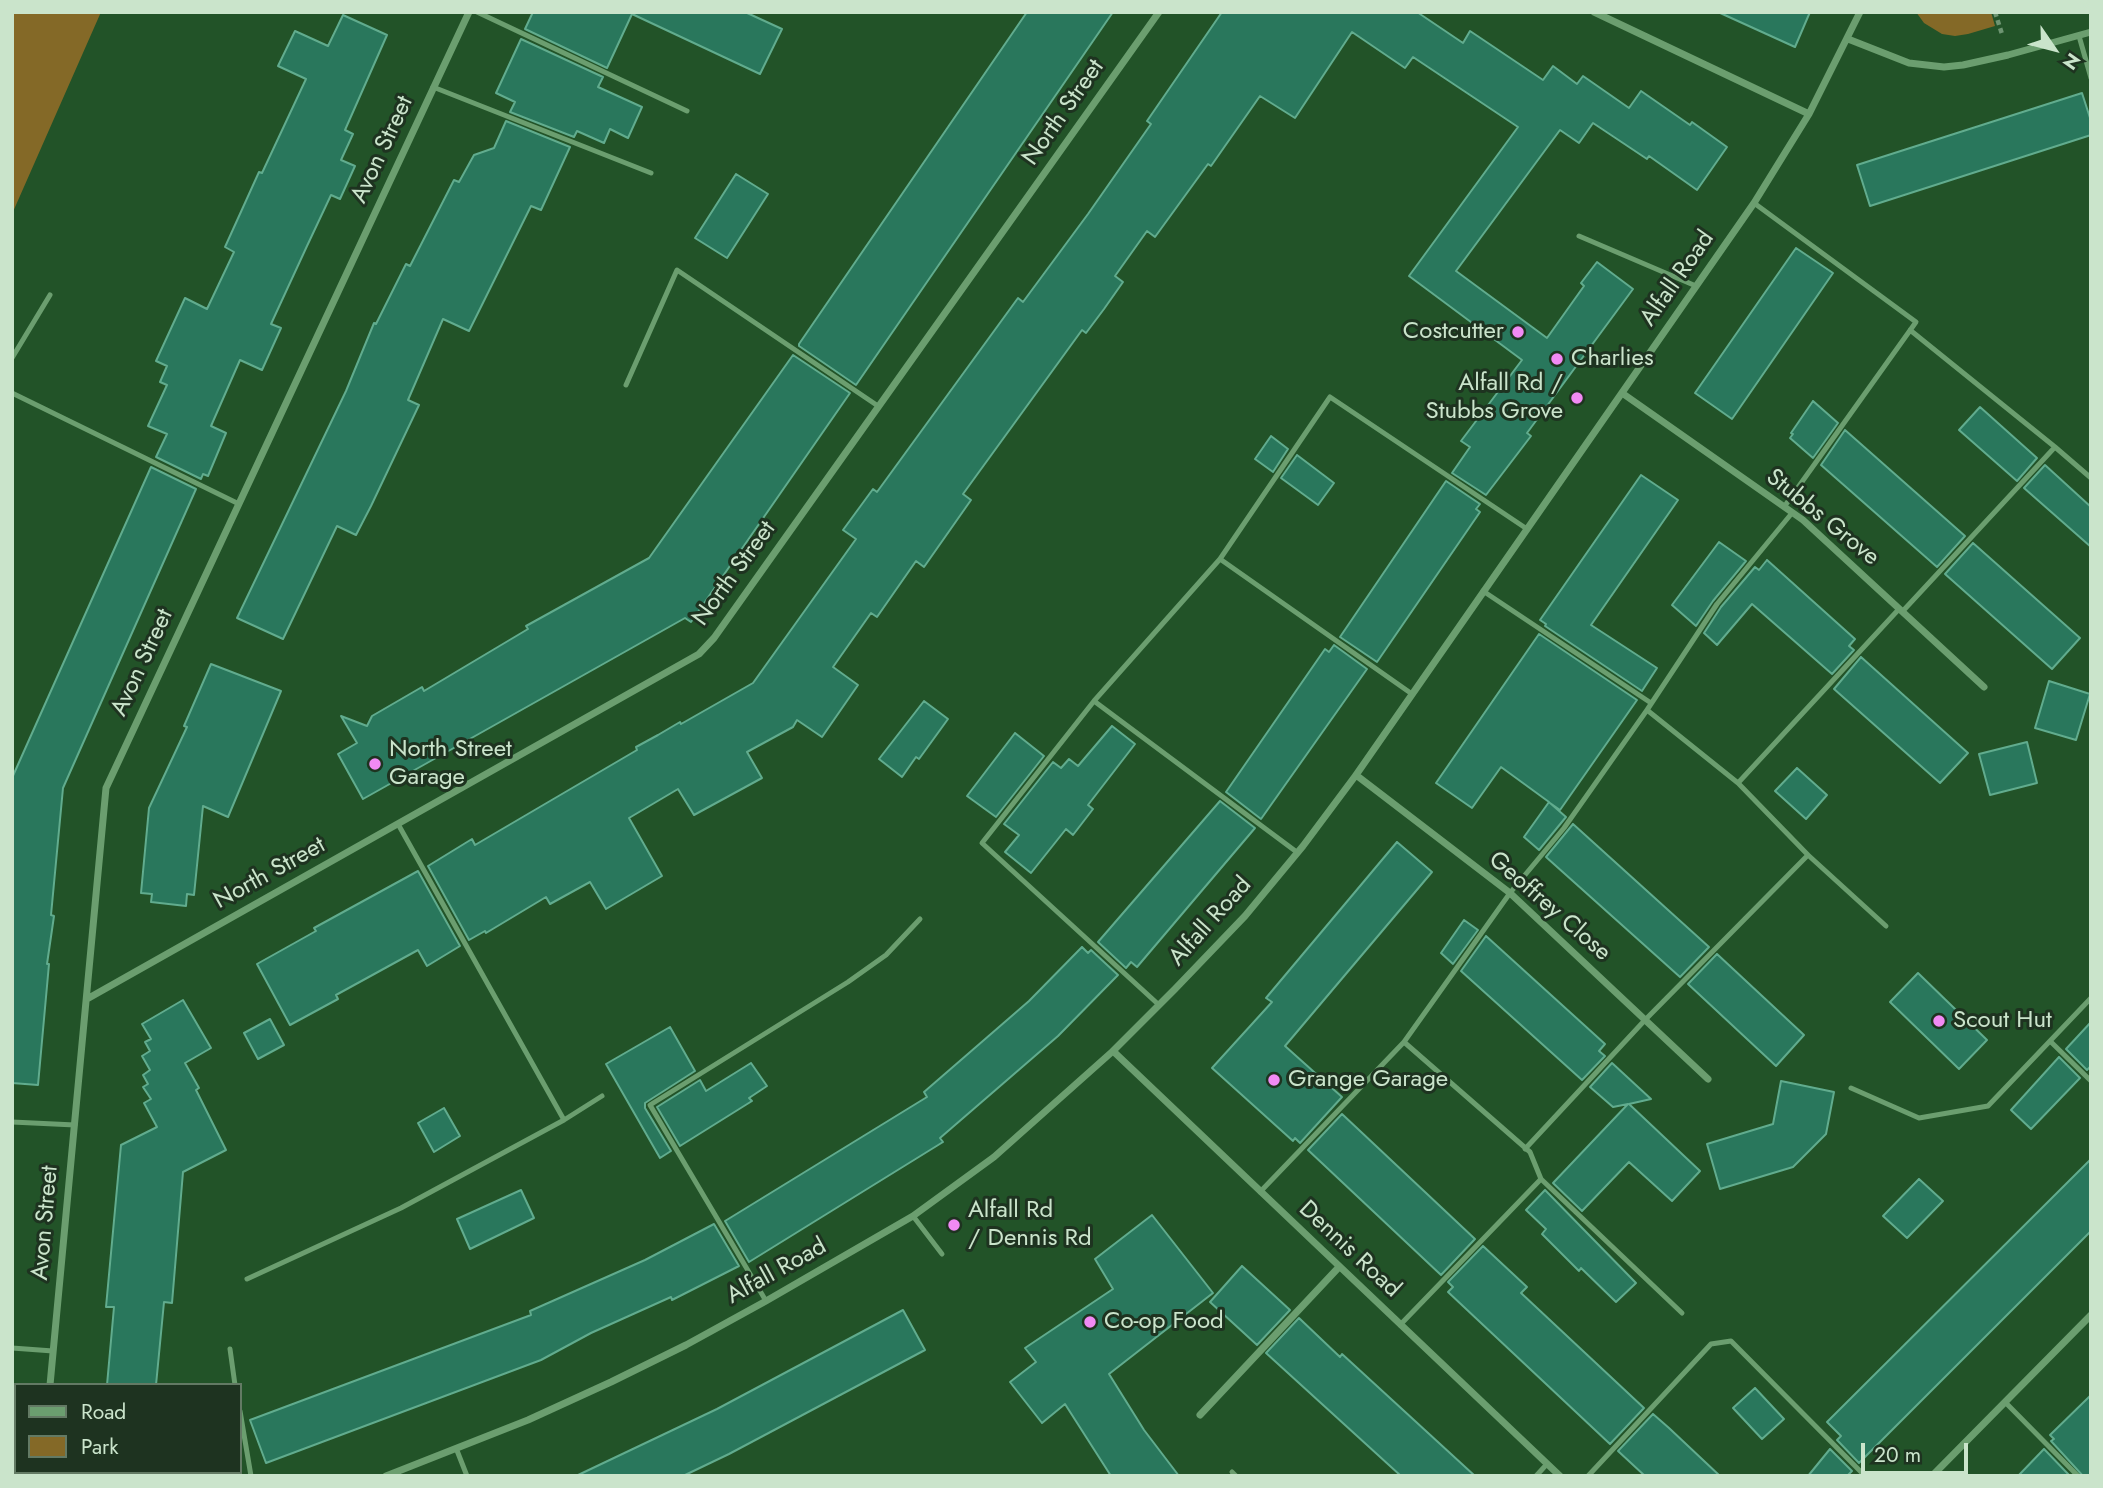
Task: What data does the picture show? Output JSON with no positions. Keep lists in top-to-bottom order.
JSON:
{
  "streets": {
    "street": [
      "North Street",
      "Avon Street",
      "Alfall Road",
      "Stubbs Grove",
      "Geoffrey Close",
      "Dennis Road"
    ]
  },
  "crossings": [
    ["North Street", "Avon Street"],
    ["Alfall Road", "Stubbs Grove"],
    ["Alfall Road", "Geoffrey Close"],
    ["Alfall Road", "Dennis Road"]
  ],
  "places": [
    "Costcutter",
    "Charlies",
    "Alfall Rd / Stubbs Grove",
    "North Street Garage",
    "Scout Hut",
    "Grange Garage",
    "Alfall Rd / Dennis Rd",
    "Co-op Food"
  ],
  "legend": ["Road", "Park"],
  "scale_bar": "20 m",
  "north": "bottom right"
}
